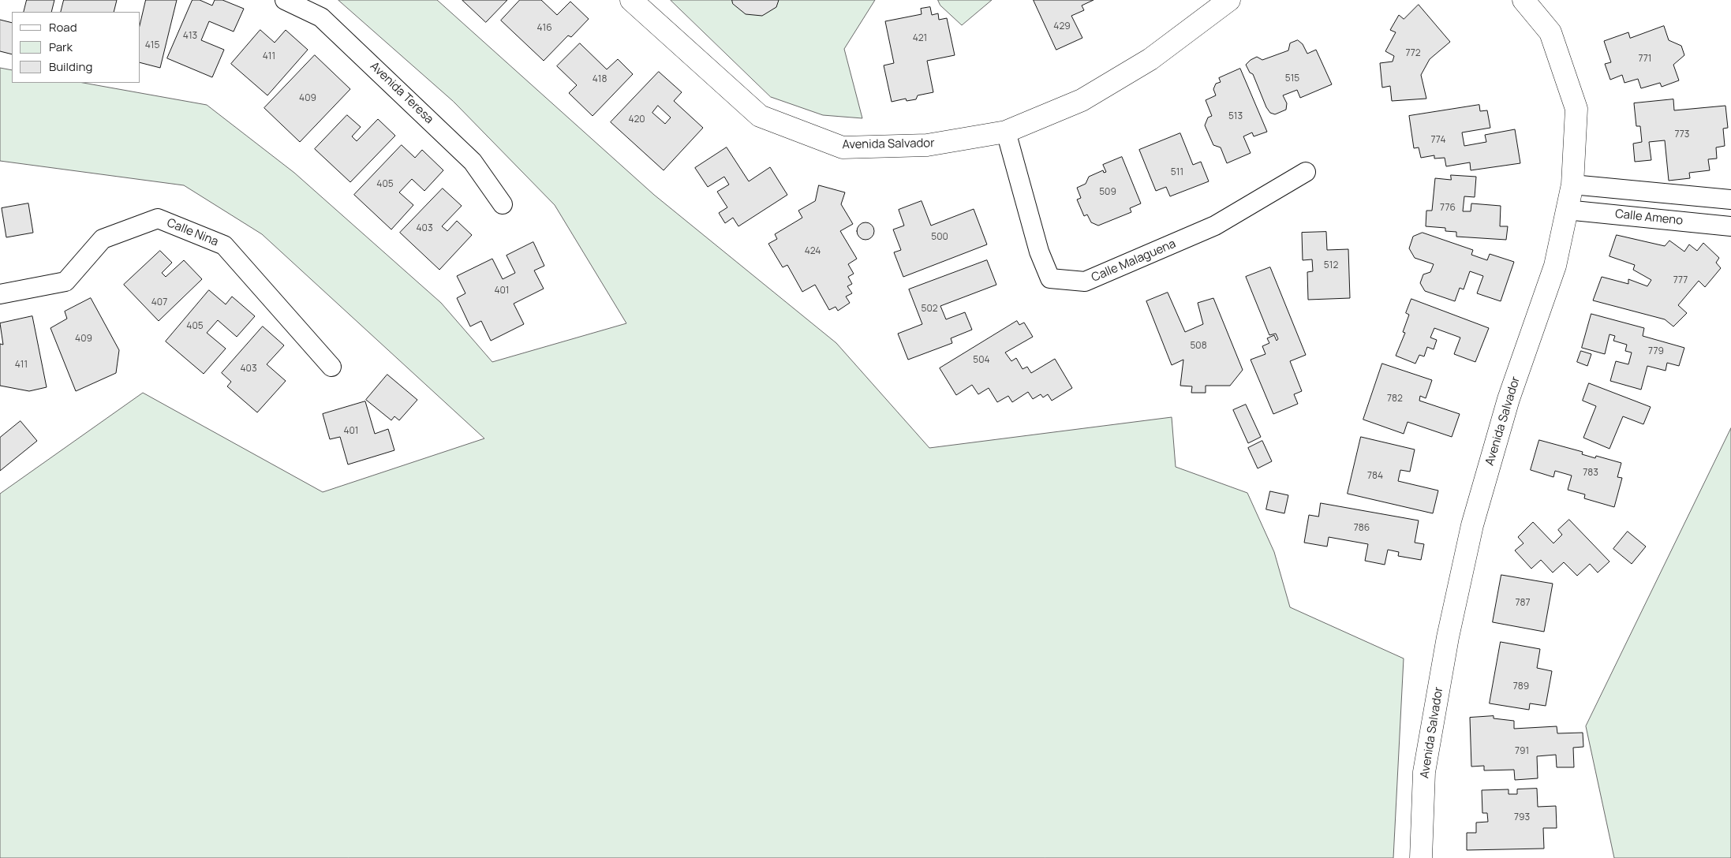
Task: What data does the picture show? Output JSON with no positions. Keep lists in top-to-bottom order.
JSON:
{
  "streets": {
    "street": [
      "Avenida Teresa",
      "Avenida Salvador",
      "Calle Ameno",
      "Calle Nina",
      "Calle Malaguena"
    ]
  },
  "crossings": [
    ["Avenida Salvador", "Calle Ameno"],
    ["Avenida Salvador", "Calle Malaguena"]
  ],
  "house_numbers": [
    "429",
    "416",
    "413",
    "421",
    "415",
    "772",
    "411",
    "771",
    "515",
    "418",
    "409",
    "513",
    "420",
    "773",
    "774",
    "511",
    "405",
    "509",
    "776",
    "403",
    "500",
    "424",
    "512",
    "777",
    "401",
    "407",
    "502",
    "405",
    "409",
    "508",
    "779",
    "504",
    "411",
    "403",
    "782",
    "401",
    "783",
    "784",
    "786",
    "787",
    "789",
    "791",
    "793"
  ],
  "legend": ["Road", "Park", "Building"]
}
